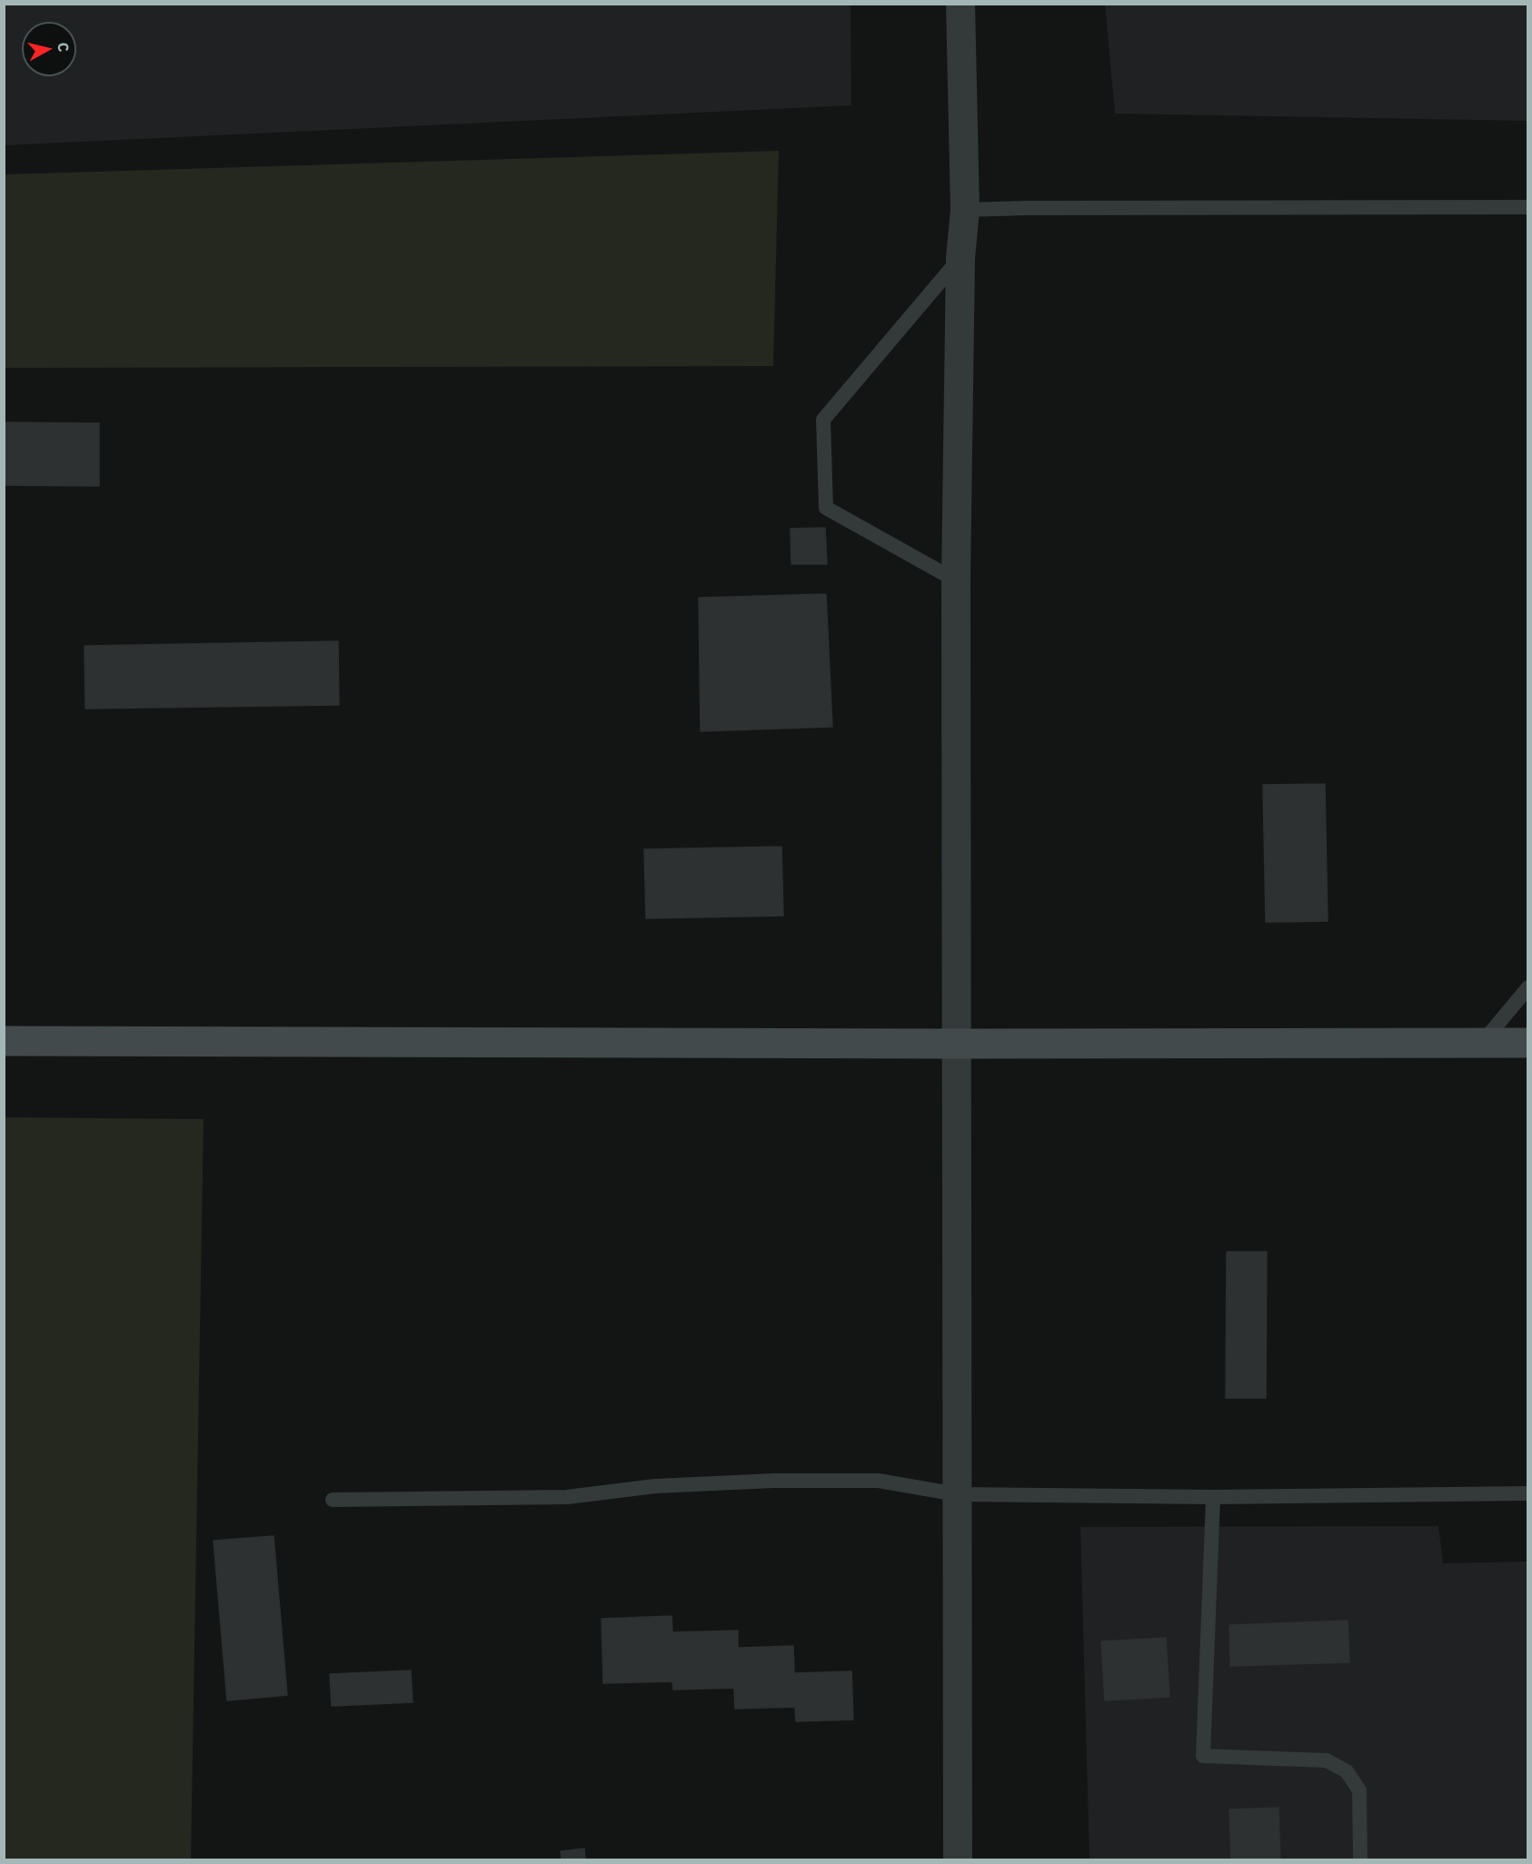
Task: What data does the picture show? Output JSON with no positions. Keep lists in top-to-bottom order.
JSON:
{
  "north": "right"
}
